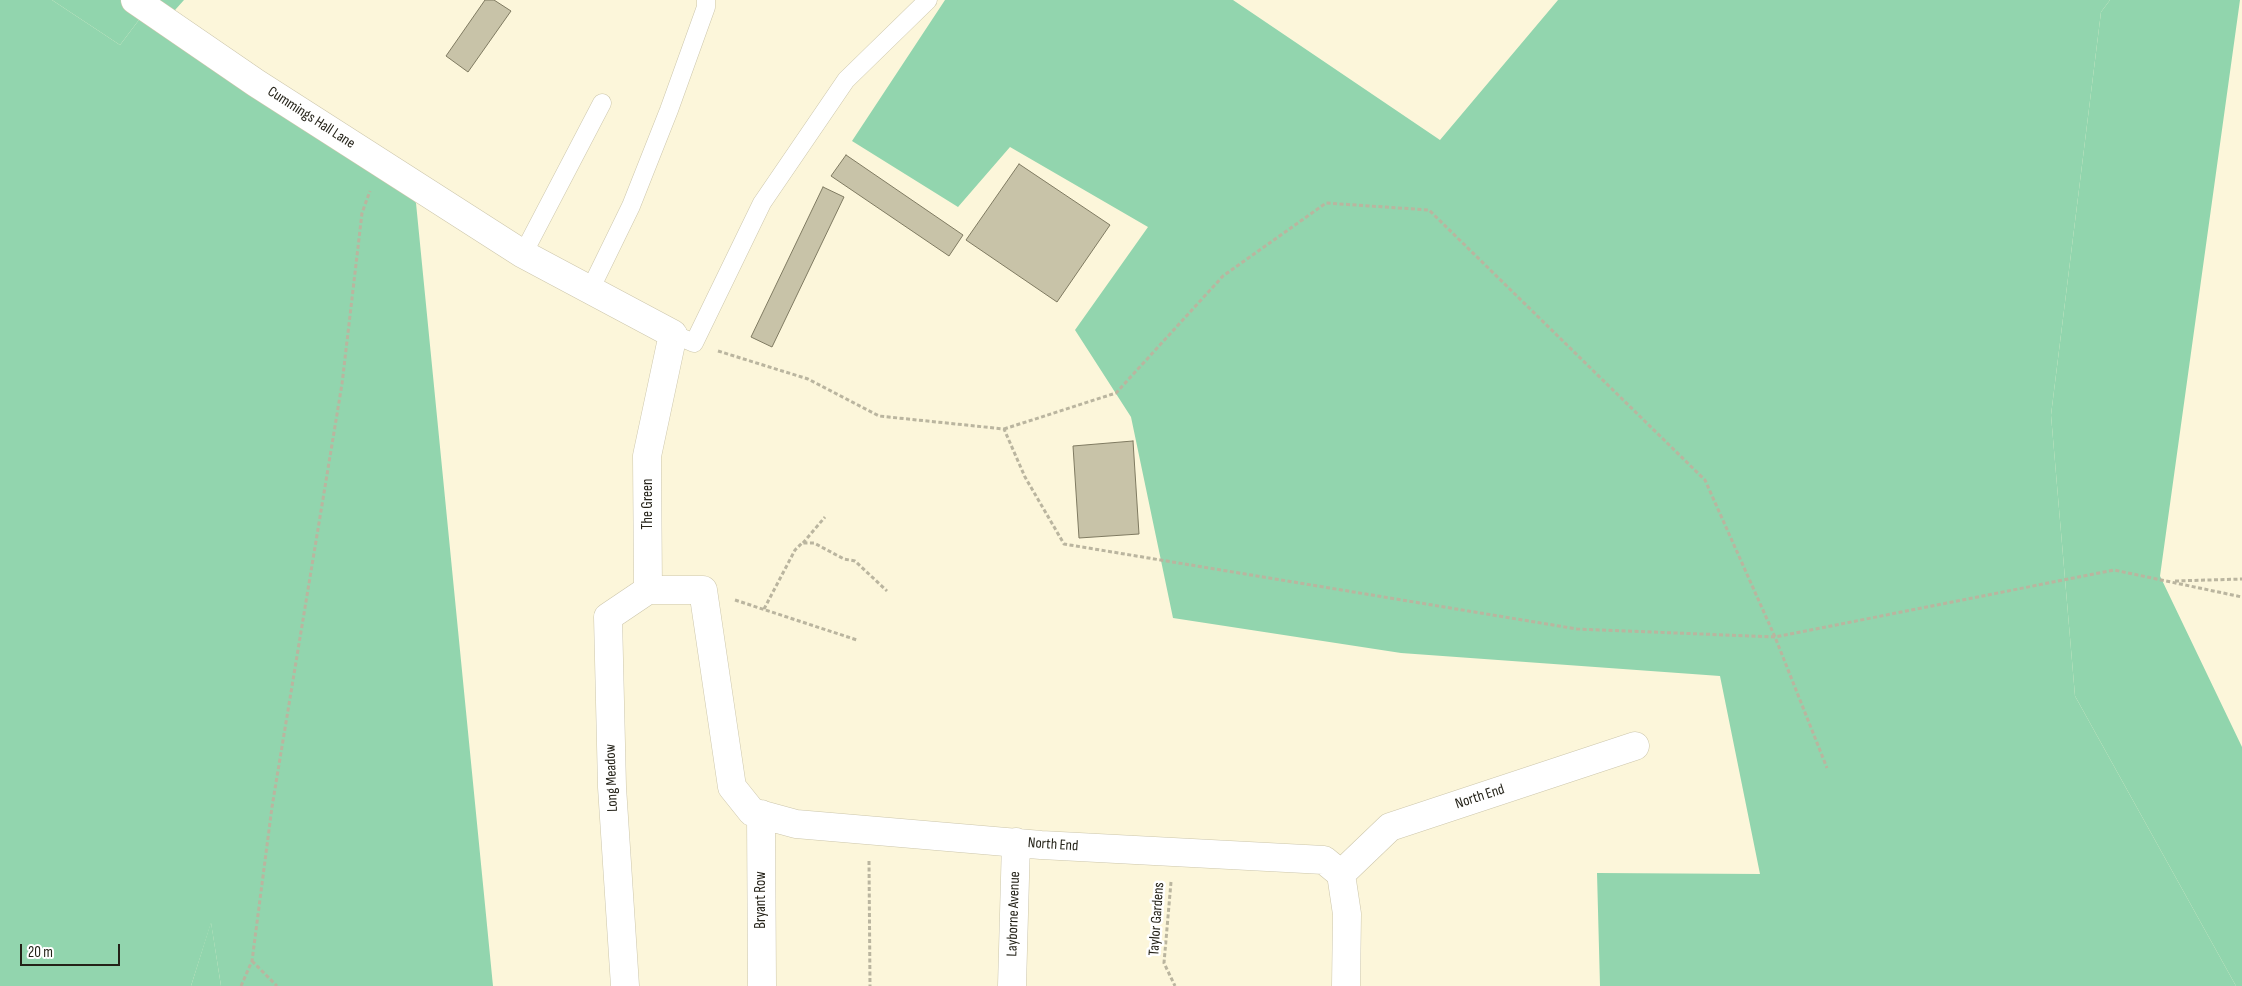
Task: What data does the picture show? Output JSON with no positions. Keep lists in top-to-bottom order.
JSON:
{
  "streets": {
    "street": [
      "Cummings Hall Lane",
      "The Green",
      "Long Meadow",
      "North End",
      "Bryant Row",
      "Layborne Avenue"
    ],
    "path": ["Taylor Gardens"]
  },
  "crossings": [
    ["The Green", "Long Meadow"],
    ["North End", "Bryant Row"],
    ["North End", "Layborne Avenue"],
    ["North End", "Taylor Gardens"]
  ],
  "scale_bar": "20 m"
}
